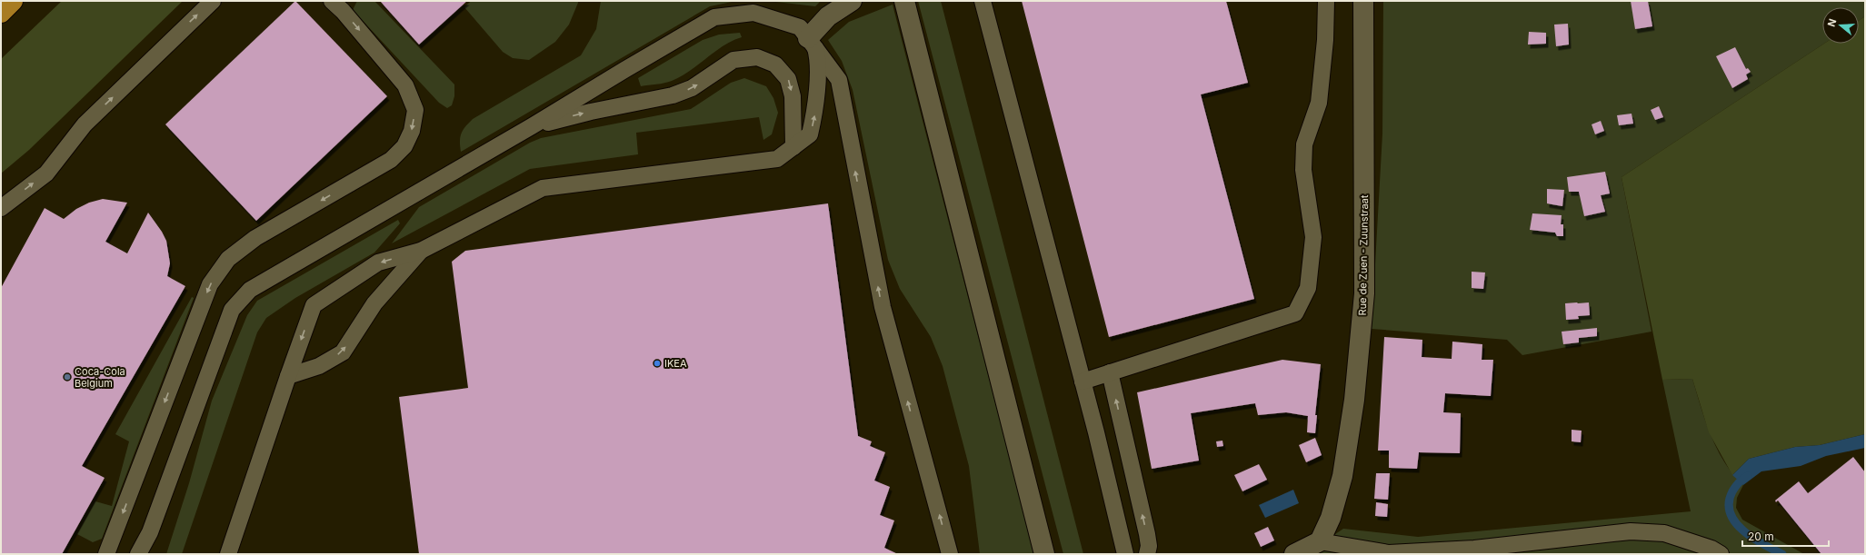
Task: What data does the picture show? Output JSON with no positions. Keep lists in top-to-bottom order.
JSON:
{
  "streets": {
    "street": ["Rue de Zuen - Zuunstraat"]
  },
  "places": ["IKEA", "Coca-Cola Belgium"],
  "scale_bar": "20 m",
  "north": "left"
}
